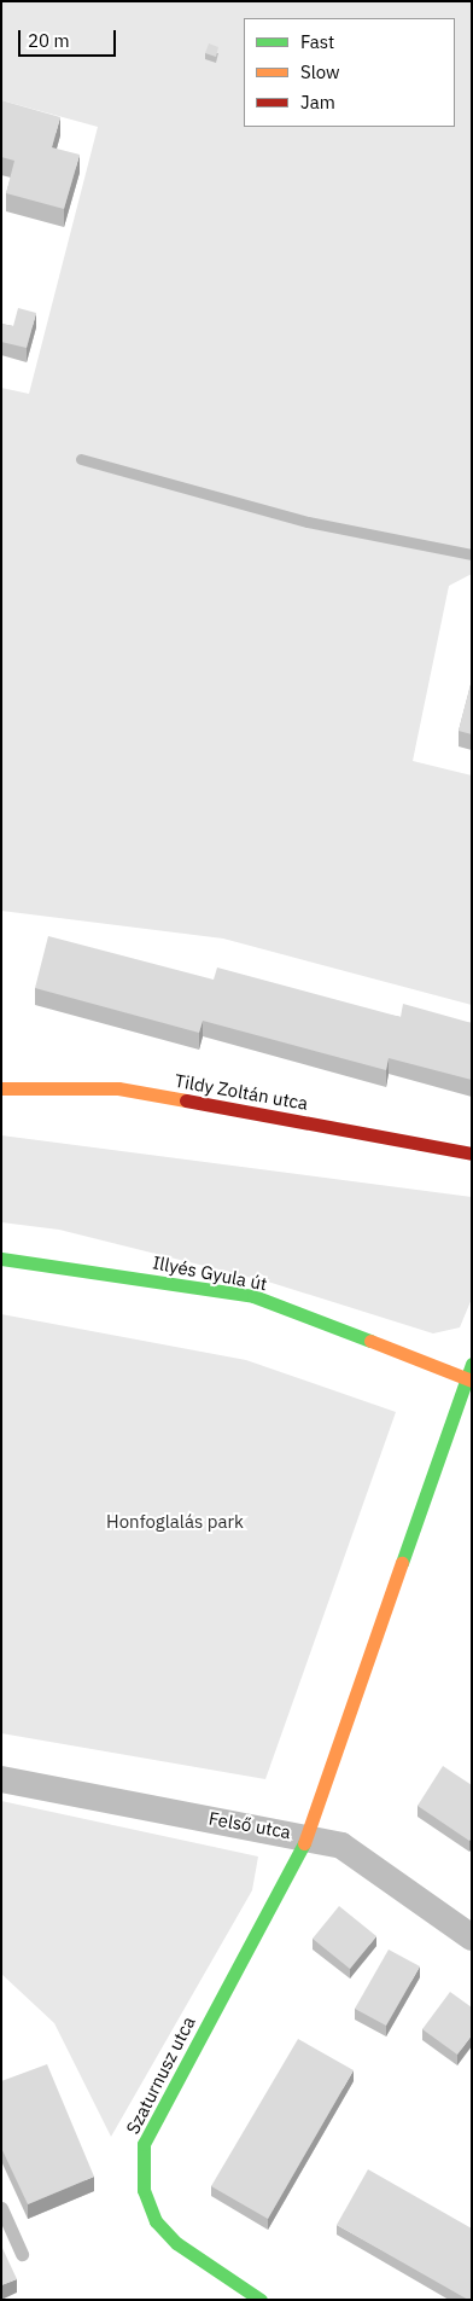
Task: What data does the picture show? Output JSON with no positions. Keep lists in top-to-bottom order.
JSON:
{
  "streets": {
    "street": [
      "Tildy Zoltán utca",
      "Illyés Gyula út",
      "Felső utca",
      "Szaturnusz utca"
    ]
  },
  "crossings": [
    ["Illyés Gyula út", "Szaturnusz utca"],
    ["Felső utca", "Szaturnusz utca"]
  ],
  "parks": ["Honfoglalás park"],
  "legend": ["Fast", "Slow", "Jam"],
  "scale_bar": "20 m"
}
